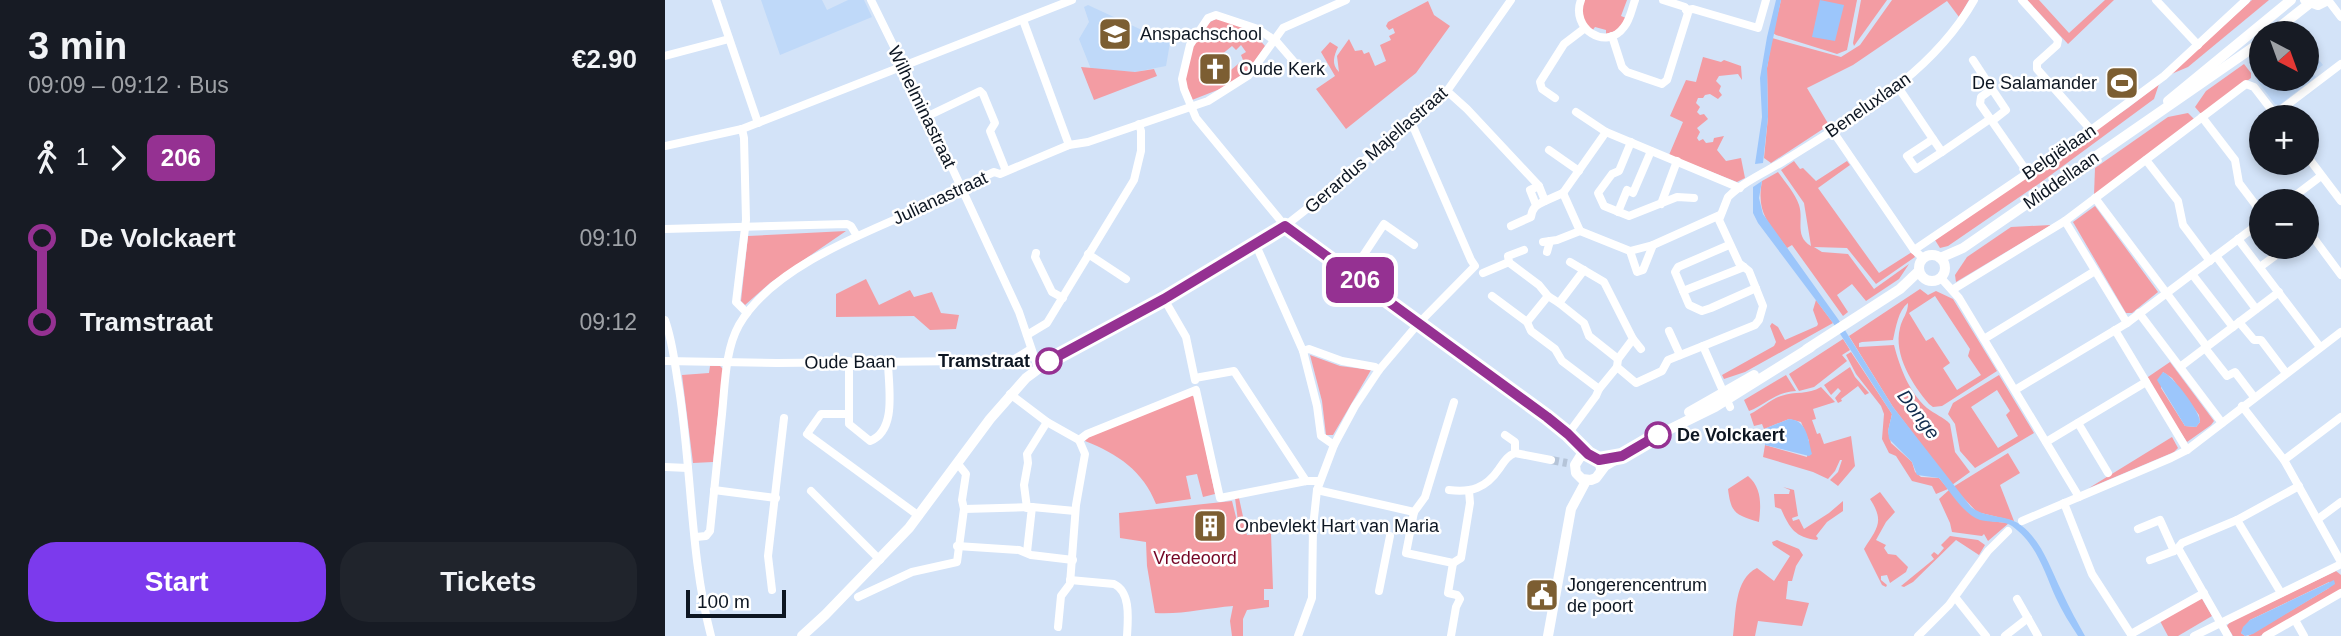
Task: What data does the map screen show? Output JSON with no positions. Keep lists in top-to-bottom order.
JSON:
{
  "streets": {
    "main road": ["Middellaan"],
    "street": [
      "Beneluxlaan",
      "Wilhelminastraat",
      "Gerardus Majellastraat",
      "Belgiëlaan",
      "Julianastraat",
      "Oude Baan"
    ]
  },
  "crossings": [
    ["Wilhelminastraat", "Julianastraat"],
    ["Wilhelminastraat", "Oude Baan"]
  ],
  "water": ["Donge"],
  "parks": ["Vredeoord"],
  "places": {
    "school or university": ["Anspachschool"],
    "church": ["Oude Kerk"],
    "sports": ["De Salamander"],
    "other": ["Tramstraat", "De Volckaert"],
    "building": ["Onbevlekt Hart van Maria"],
    "public building": ["Jongerencentrum de poort"]
  },
  "lines": ["bus line 206"],
  "scale_bar": "100 m",
  "north": "bottom right",
  "page": {
    "heading": ["3 min", "09:09 – 09:12 · Bus", "€2.90"],
    "on_map": "206",
    "map_buttons": ["+", "−"],
    "legs": ["1", "206"],
    "list": [
      {
        "name": "De Volckaert",
        "value": "09:10"
      },
      {
        "name": "Tramstraat",
        "value": "09:12"
      }
    ],
    "buttons": ["Start", "Tickets"],
    "scale": "100 m"
  }
}
